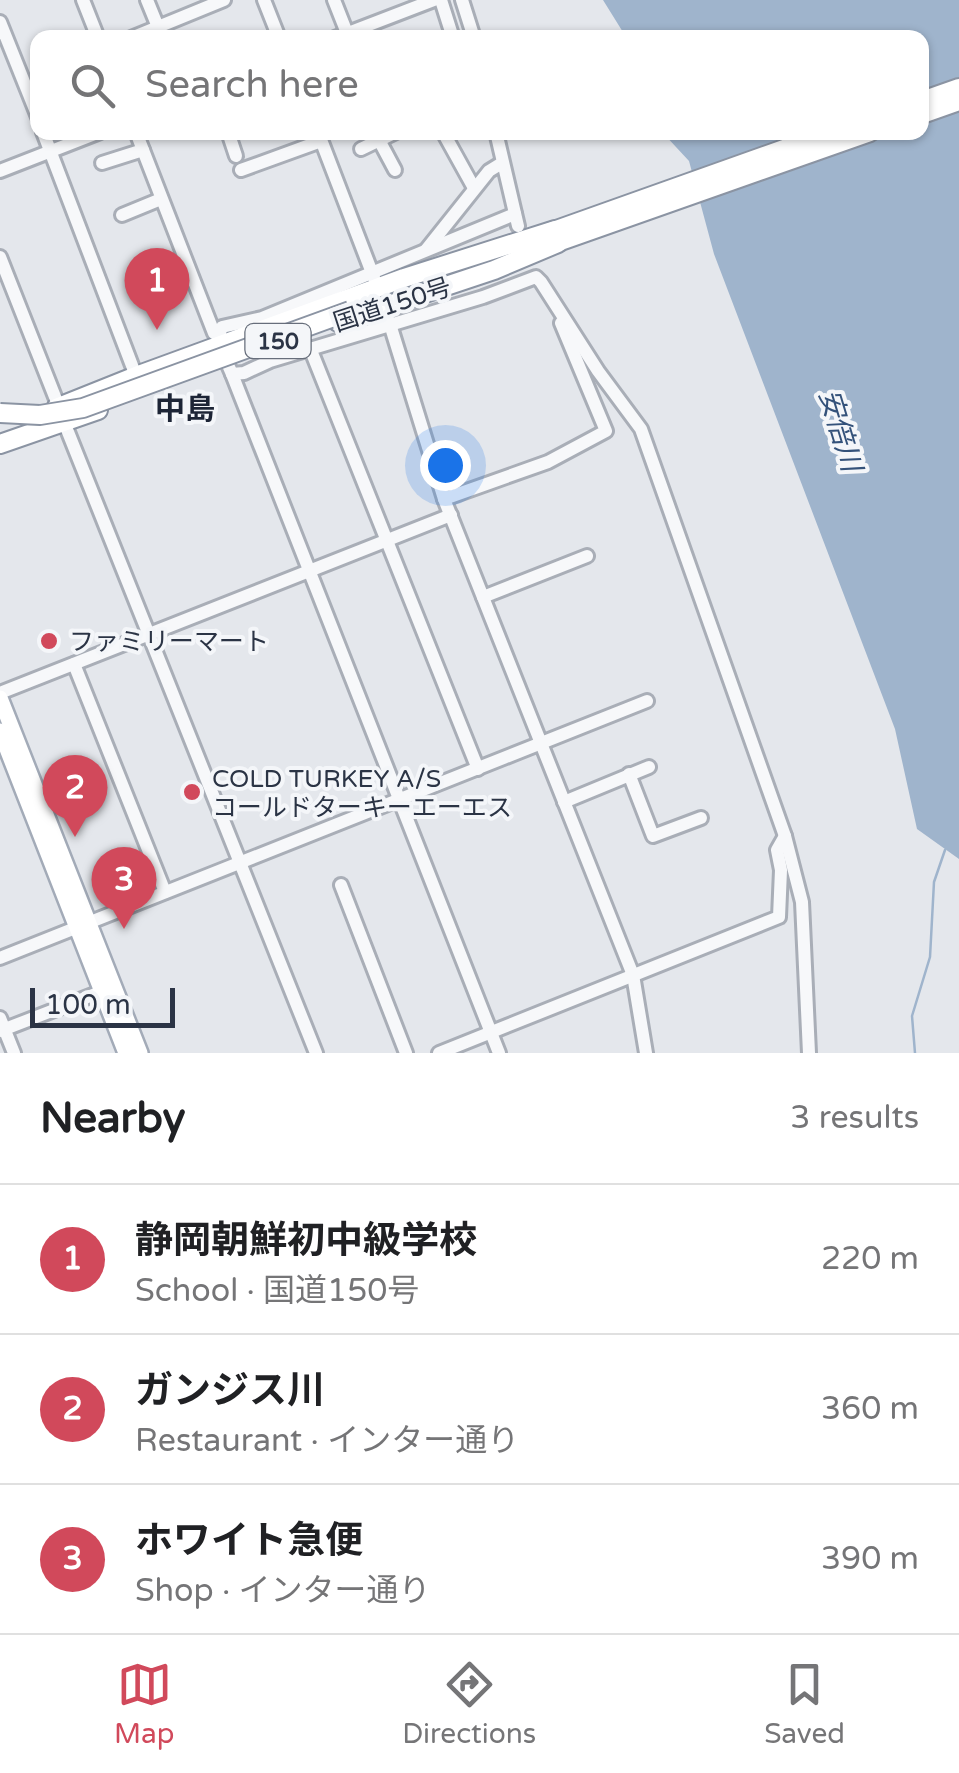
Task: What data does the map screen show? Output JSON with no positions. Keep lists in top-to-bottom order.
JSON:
{
  "streets": {
    "highway": ["国道150号", "150"]
  },
  "crossings": [
    ["国道150号", "150"]
  ],
  "districts": ["中島"],
  "water": ["安倍川"],
  "places": ["ファミリーマート", "COLD TURKEY A/S コールドターキーエーエス"],
  "scale_bar": "100 m",
  "page": {
    "search": "Search here",
    "pins": ["1", "2", "3"],
    "scale": "100 m",
    "heading": ["Nearby", "3 results"],
    "list": [
      {
        "mark": "1",
        "name": "静岡朝鮮初中級学校",
        "note": "School · 国道150号",
        "value": "220 m"
      },
      {
        "mark": "2",
        "name": "ガンジス川",
        "note": "Restaurant · インター通り",
        "value": "360 m"
      },
      {
        "mark": "3",
        "name": "ホワイト急便",
        "note": "Shop · インター通り",
        "value": "390 m"
      }
    ],
    "nav": ["Map", "Directions", "Saved"]
  }
}
